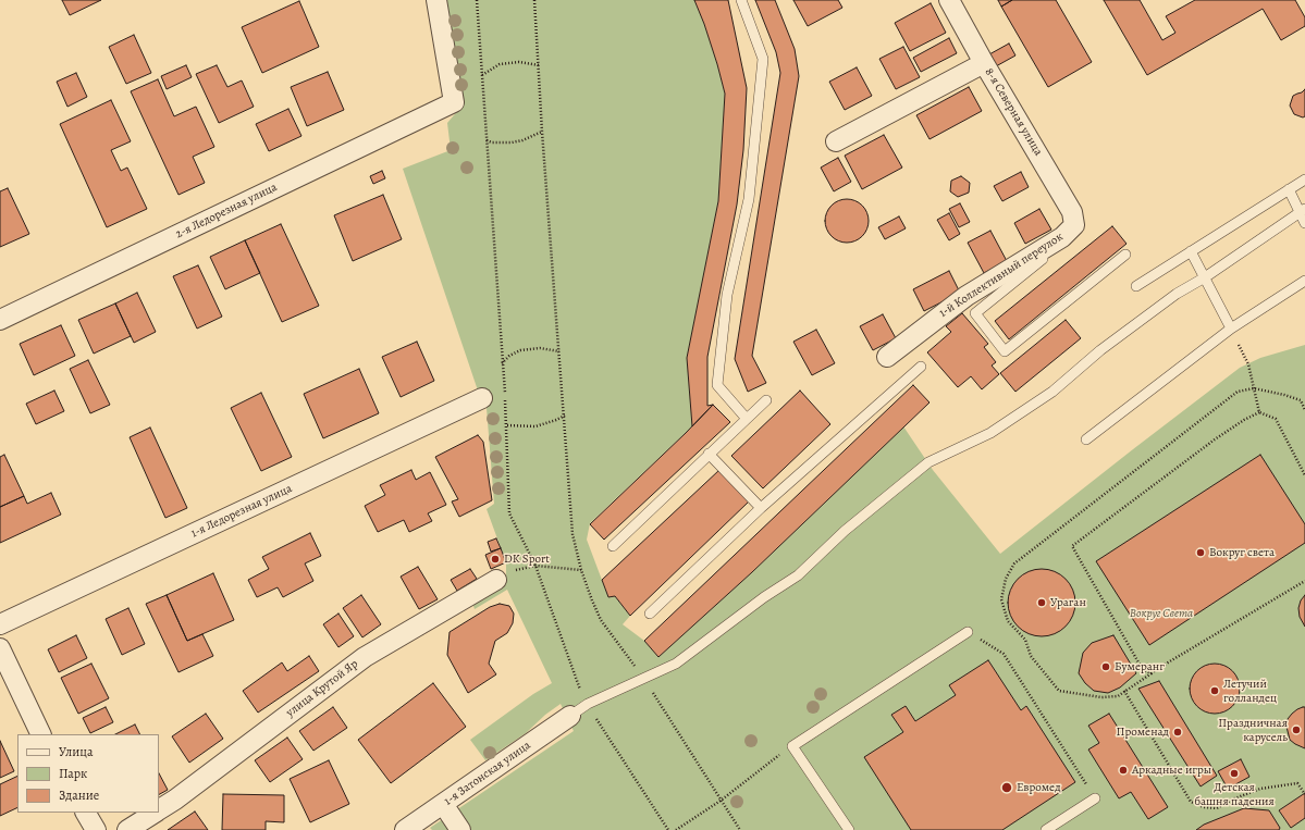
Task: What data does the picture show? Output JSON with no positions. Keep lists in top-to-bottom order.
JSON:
{
  "streets": {
    "street": [
      "8-я Северная улица",
      "2-я Ледорезная улица",
      "1-й Коллективный переулок",
      "1-я Ледорезная улица",
      "улица Крутой Яр",
      "1-я Затонская улица"
    ]
  },
  "crossings": [
    ["8-я Северная улица", "1-й Коллективный переулок"]
  ],
  "parks": ["Вокруг Света"],
  "places": [
    "Вокруг света",
    "DK Sport",
    "Ураган",
    "Бумеранг",
    "Летучий голландец",
    "Праздничная карусель",
    "Променад",
    "Аркадные игры",
    "Детская башня падения",
    "Евромед"
  ],
  "legend": ["Улица", "Парк", "Здание"]
}
